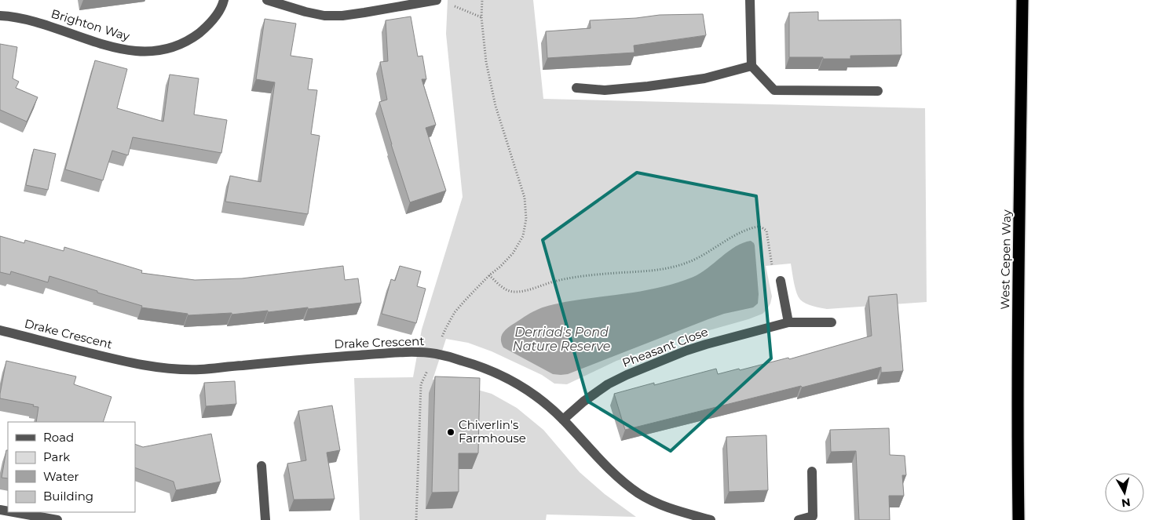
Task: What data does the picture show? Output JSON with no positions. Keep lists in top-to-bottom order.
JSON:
{
  "streets": {
    "highway": ["West Cepen Way"],
    "street": ["Brighton Way", "Drake Crescent", "Pheasant Close"]
  },
  "crossings": [
    ["Drake Crescent", "Pheasant Close"]
  ],
  "water": ["Derriad's Pond Nature Reserve"],
  "places": ["Chiverlin's Farmhouse"],
  "legend": [
    "Road",
    "Park",
    "Water",
    "Building"
  ],
  "north": "bottom"
}
